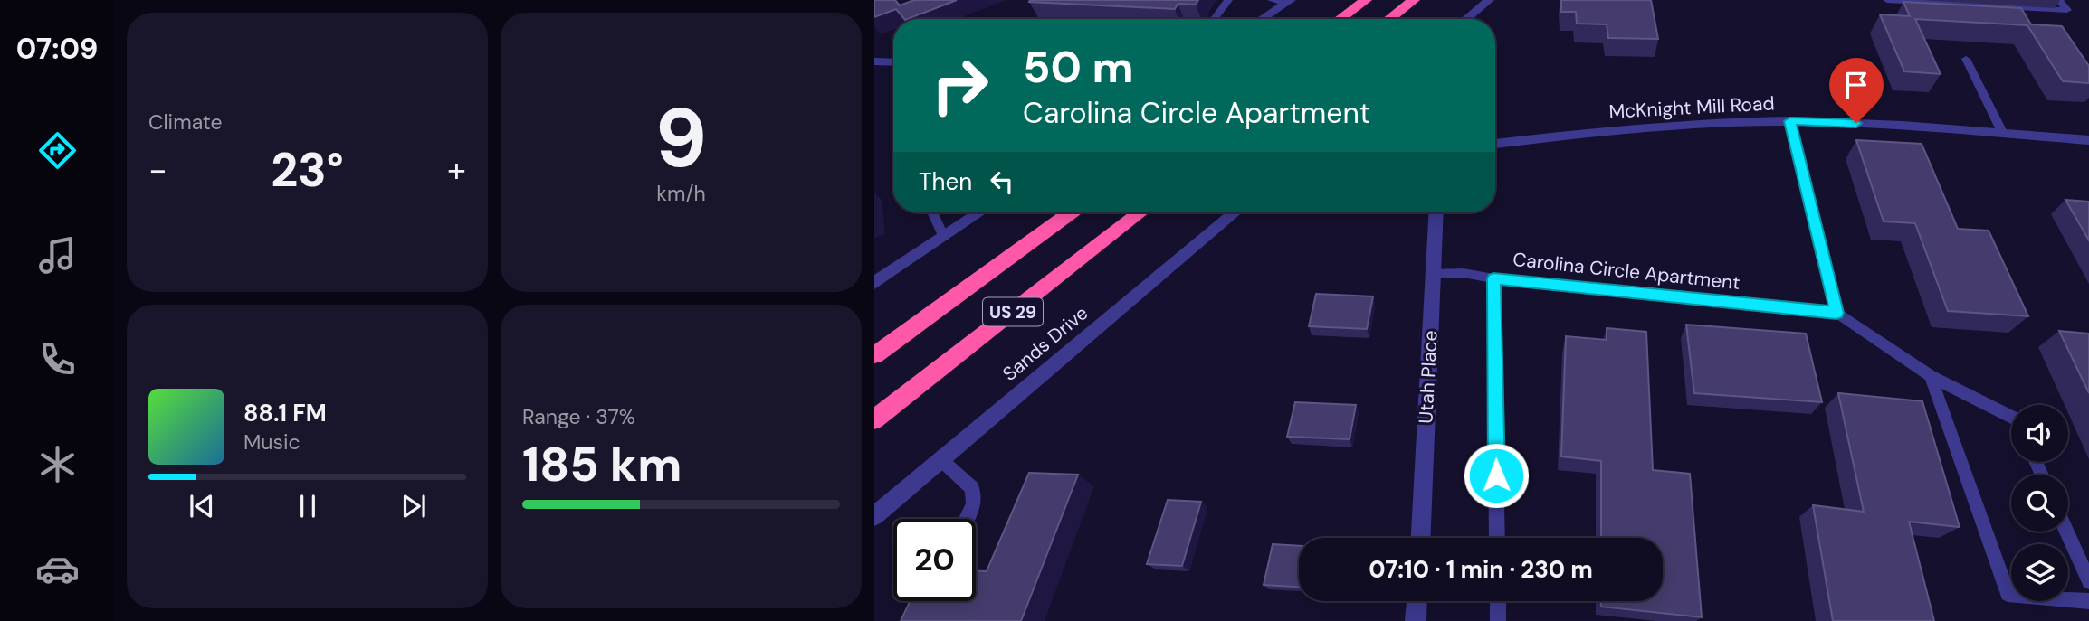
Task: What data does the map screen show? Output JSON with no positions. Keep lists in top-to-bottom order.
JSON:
{
  "streets": {
    "highway": ["US 29"],
    "street": ["McKnight Mill Road", "Sands Drive", "Utah Place"],
    "lane": ["Carolina Circle Apartment"]
  },
  "page": {
    "tabs": "07:09",
    "tile": [
      "Climate",
      ["9", "km/h"],
      ["Range · 37%", "185 km"]
    ],
    "turn": ["50 m", "Carolina Circle Apartment"],
    "heat": ["−", "23°", "+"],
    "then": "Then",
    "song": ["88.1 FM", "Music"],
    "limit": "20",
    "trip": "07:10 · 1 min · 230 m"
  }
}
